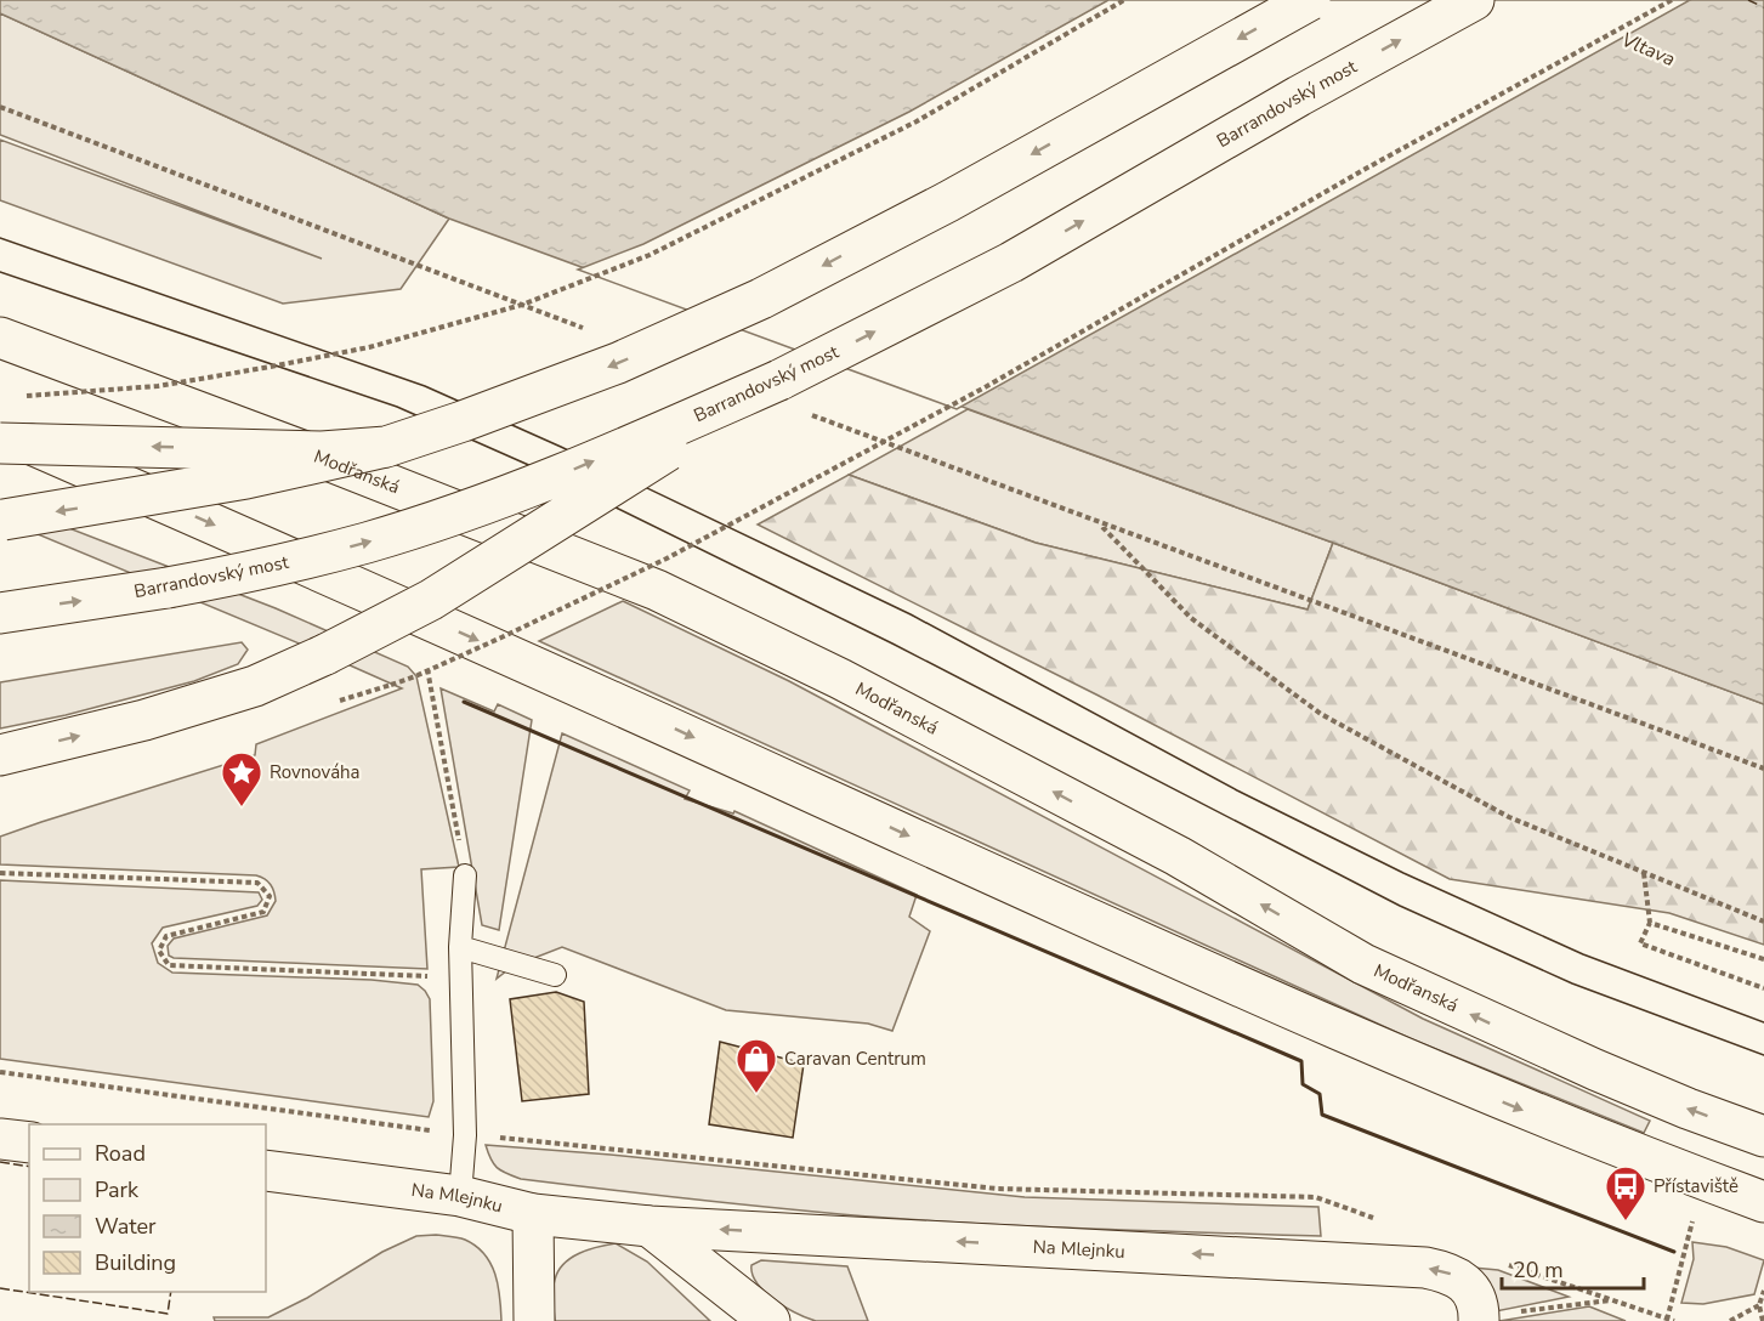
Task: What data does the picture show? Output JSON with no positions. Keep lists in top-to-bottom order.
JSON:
{
  "streets": {
    "main road": ["Barrandovský most", "Modřanská", "Na Mlejnku"]
  },
  "water": ["Vltava"],
  "places": {
    "place": ["Rovnováha"],
    "shop": ["Caravan Centrum"],
    "bus stop": ["Přístaviště"]
  },
  "legend": [
    "Road",
    "Park",
    "Water",
    "Building"
  ],
  "scale_bar": "20 m"
}
